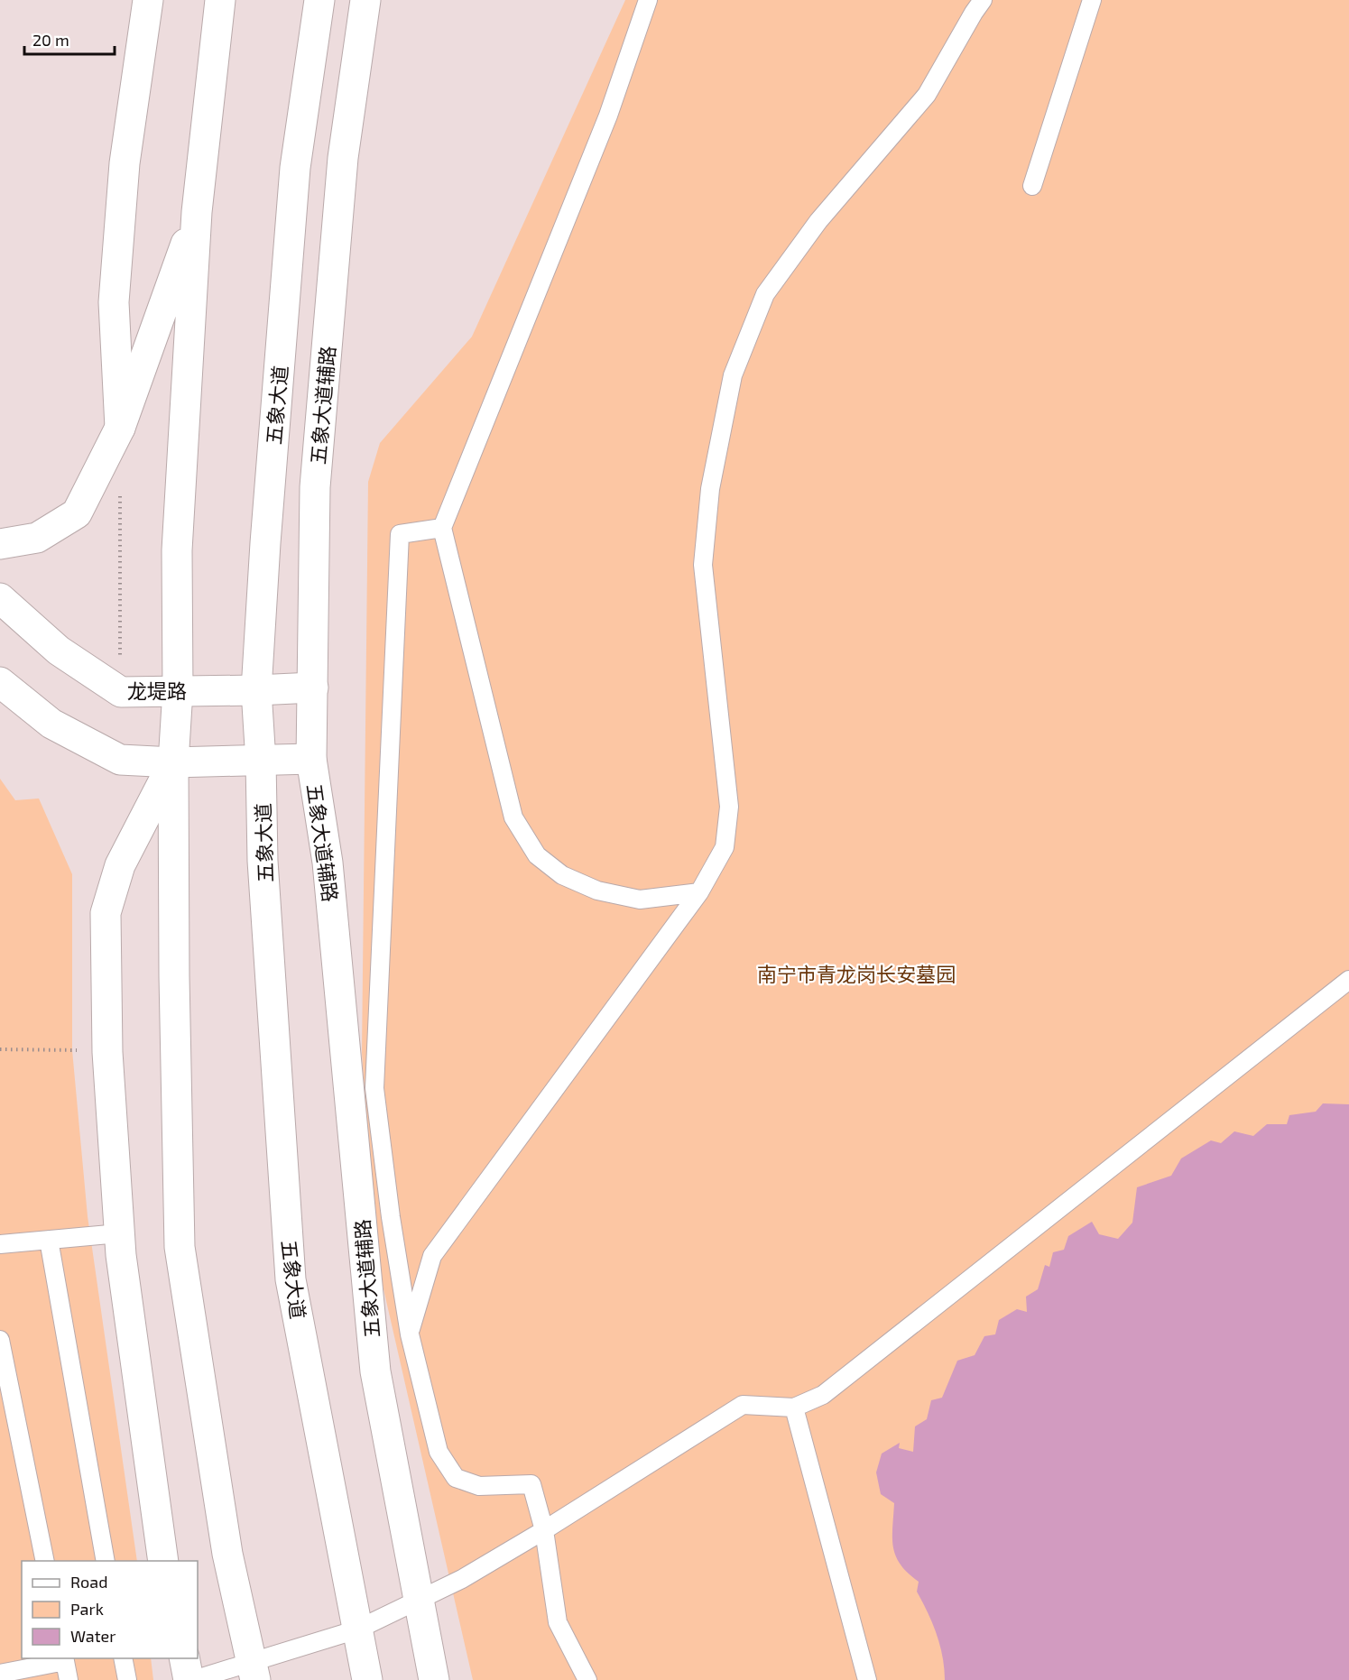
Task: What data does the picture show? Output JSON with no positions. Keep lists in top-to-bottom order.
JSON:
{
  "streets": {
    "main road": ["五象大道", "五象大道辅路", "龙堤路"]
  },
  "crossings": [
    ["五象大道", "龙堤路"],
    ["五象大道辅路", "龙堤路"]
  ],
  "parks": ["南宁市青龙岗长安墓园"],
  "legend": ["Road", "Park", "Water"],
  "scale_bar": "20 m"
}
